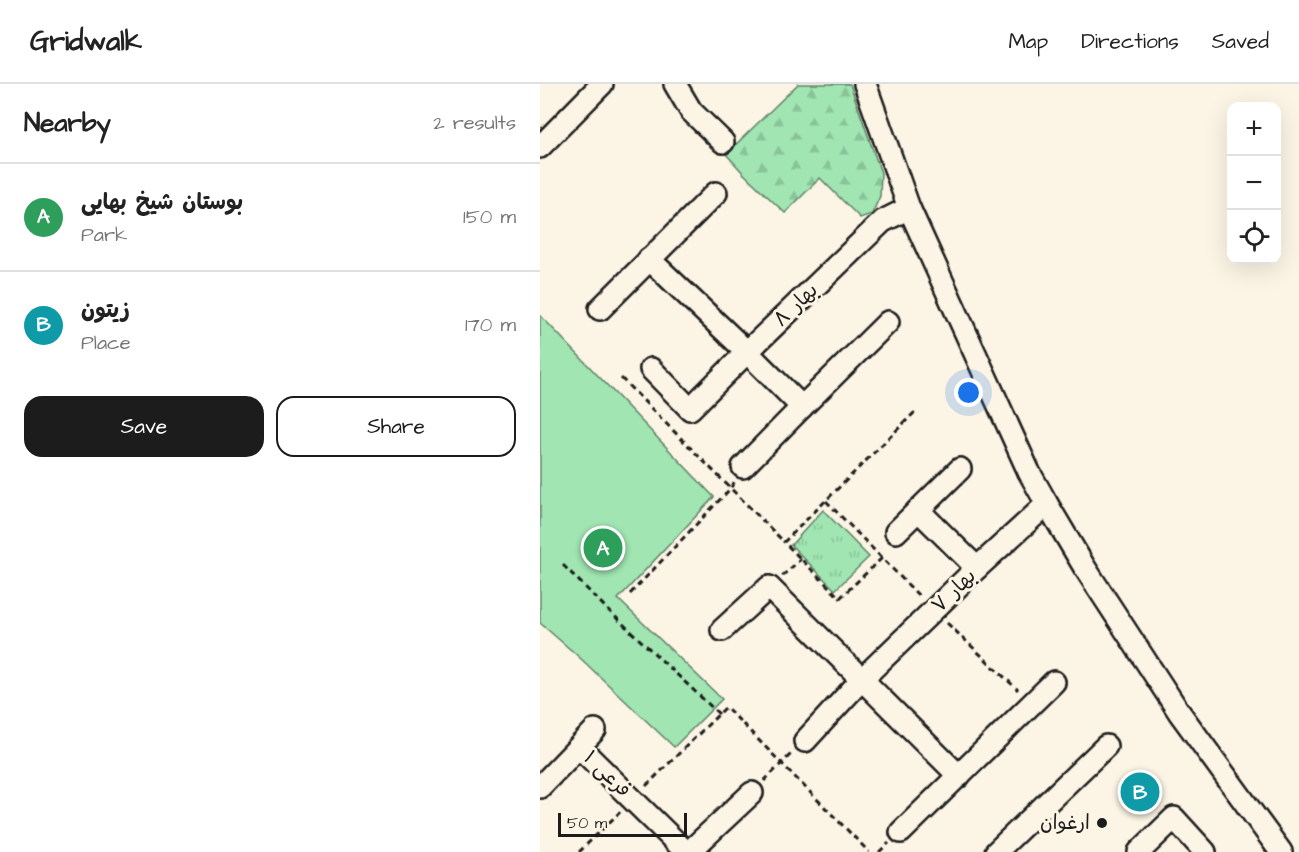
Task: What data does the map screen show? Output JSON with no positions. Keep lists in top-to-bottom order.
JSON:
{
  "streets": {
    "street": ["بهار ۸", "بهار ۷", "فرعی ۱"]
  },
  "places": ["ارغوان"],
  "scale_bar": "50 m",
  "page": {
    "header": "Gridwalk",
    "nav": ["Map", "Directions", "Saved"],
    "heading": ["Nearby", "2 results"],
    "map_buttons": ["+", "−"],
    "list": [
      {
        "mark": "A",
        "name": "بوستان شیخ بهایی",
        "note": "Park",
        "value": "150 m"
      },
      {
        "mark": "B",
        "name": "زیتون",
        "note": "Place",
        "value": "170 m"
      }
    ],
    "buttons": ["Save", "Share"],
    "pins": ["A", "B"],
    "scale": "50 m"
  }
}
